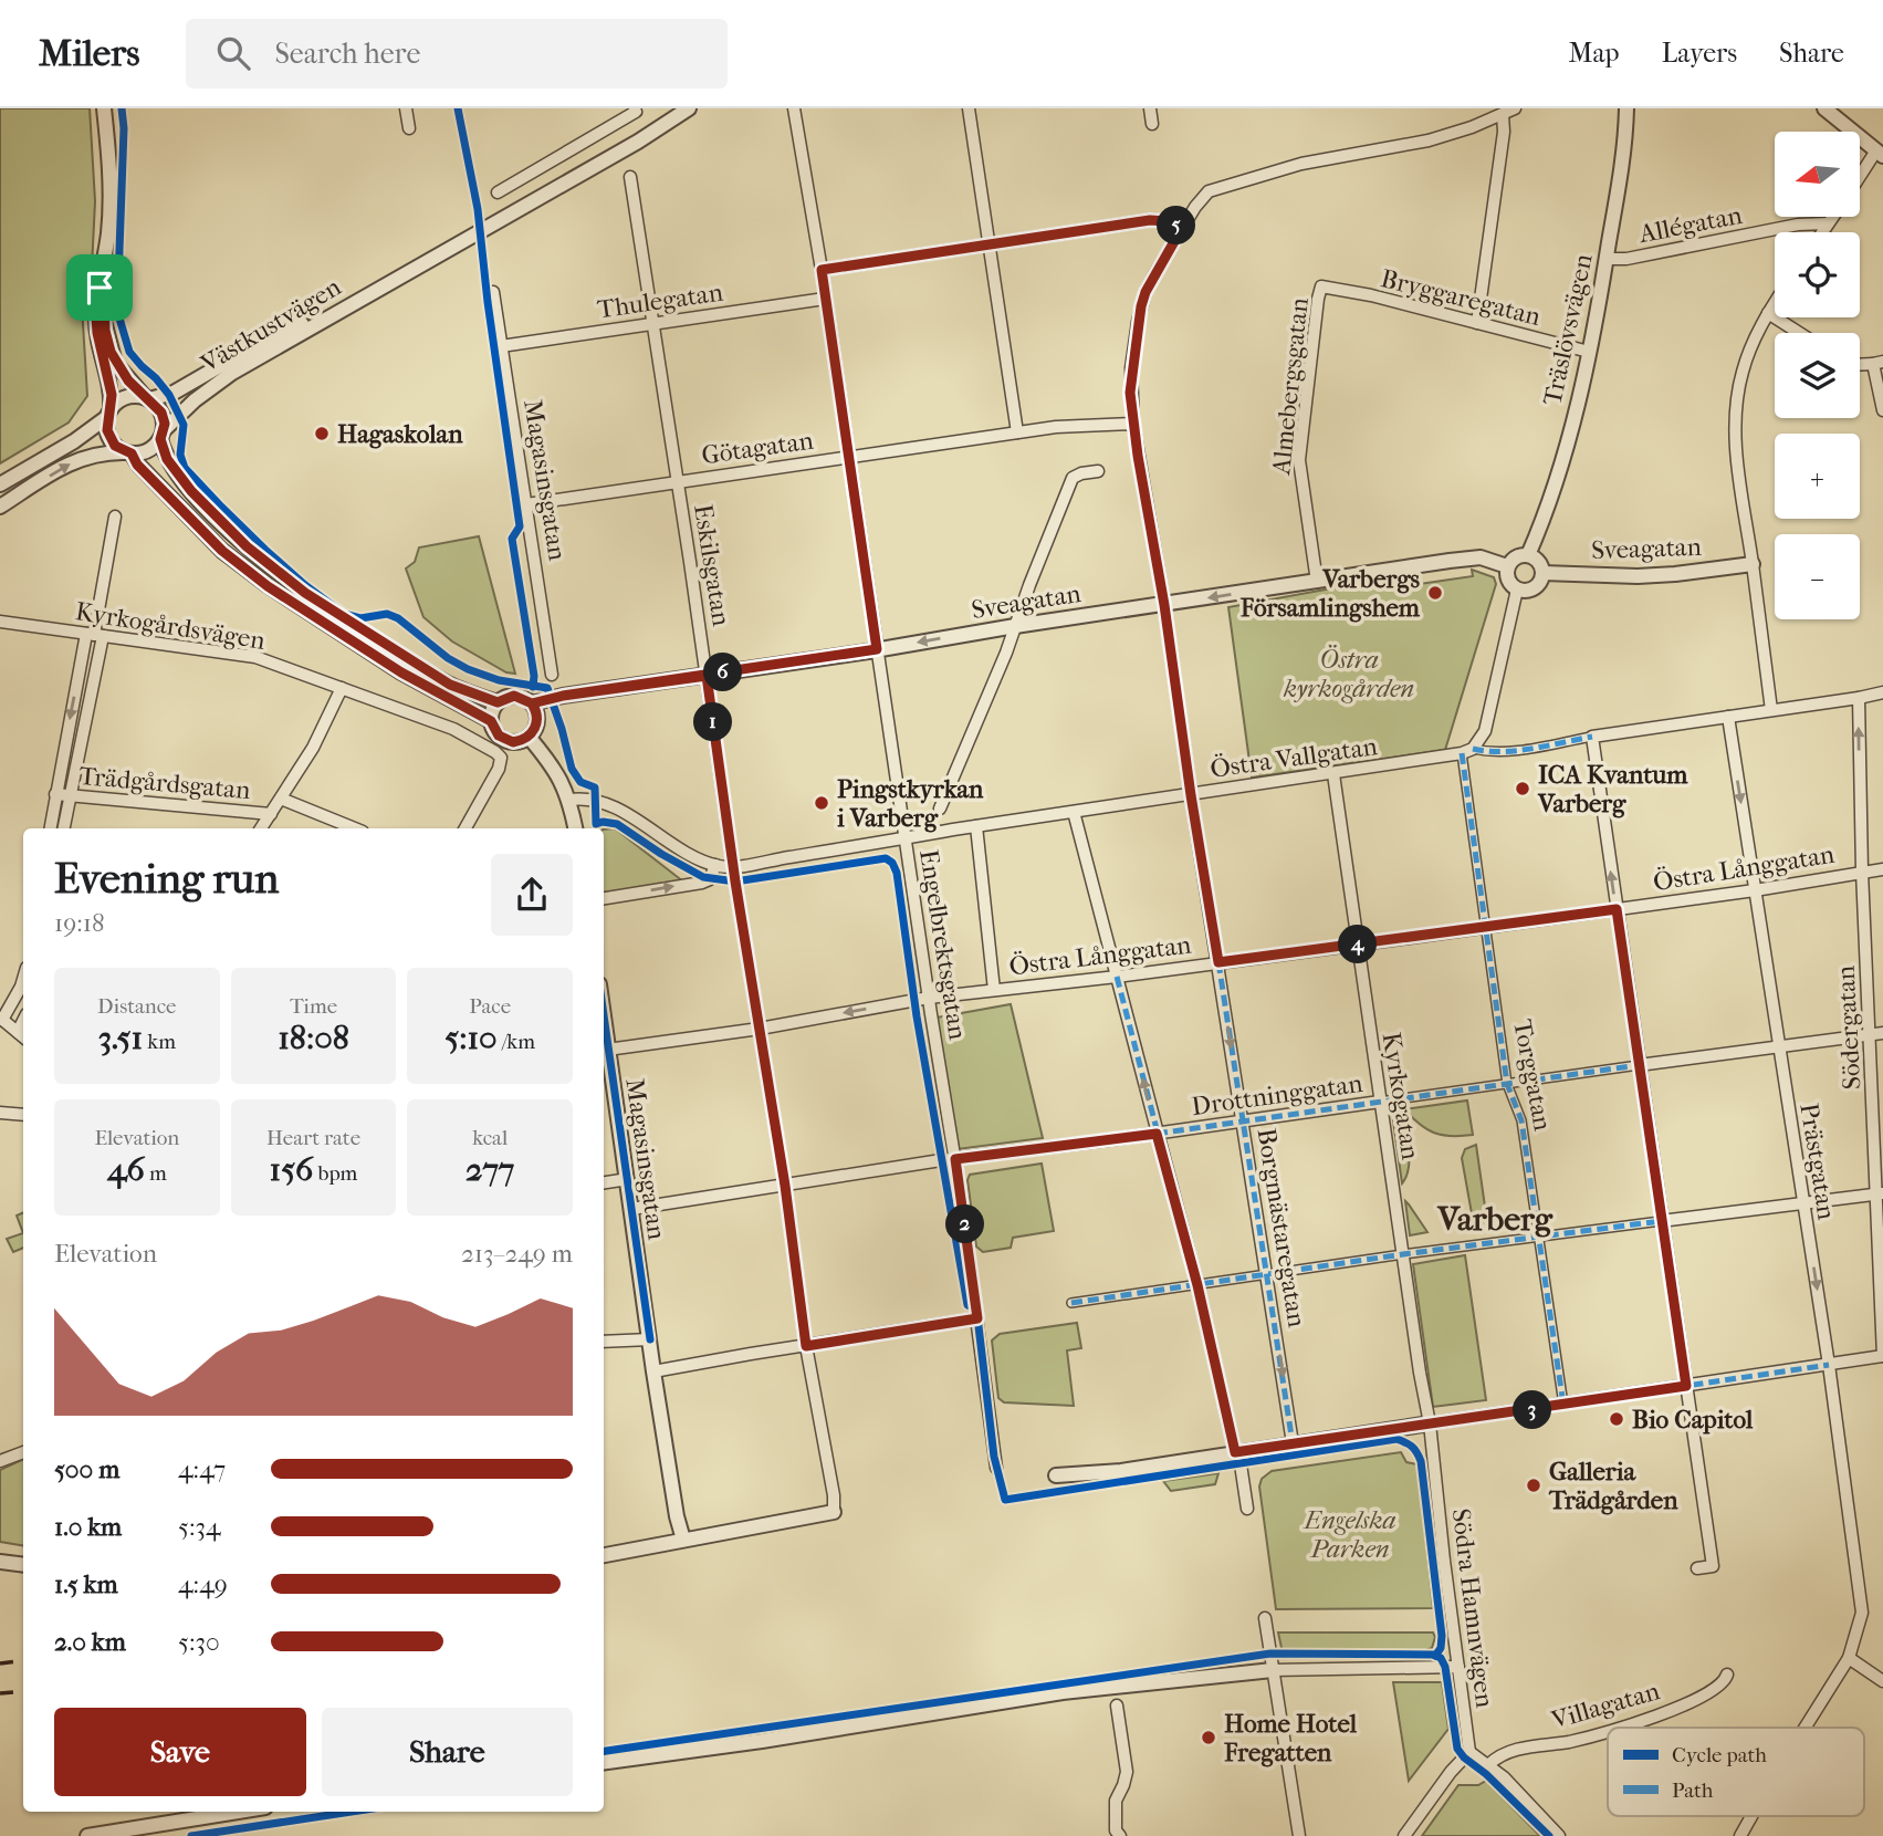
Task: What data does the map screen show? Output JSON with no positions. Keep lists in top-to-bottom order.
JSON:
{
  "streets": {
    "street": [
      "Allégatan",
      "Bryggaregatan",
      "Thulegatan",
      "Västkustvägen",
      "Träslövsvägen",
      "Almebergsgatan",
      "Götagatan",
      "Magasinsgatan",
      "Sveagatan",
      "Eskilsgatan",
      "Kyrkogårdsvägen",
      "Östra Vallgatan",
      "Trädgårdsgatan",
      "Östra Långgatan",
      "Engelbrektsgatan",
      "Södergatan",
      "Torggatan",
      "Drottninggatan",
      "Kyrkogatan",
      "Prästgatan",
      "Borgmästaregatan",
      "Södra Hamnvägen",
      "Villagatan"
    ]
  },
  "crossings": [
    ["Allégatan", "Träslövsvägen"],
    ["Bryggaregatan", "Träslövsvägen"],
    ["Bryggaregatan", "Almebergsgatan"],
    ["Thulegatan", "Magasinsgatan"],
    ["Thulegatan", "Eskilsgatan"],
    ["Thulegatan", "Engelbrektsgatan"],
    ["Träslövsvägen", "Sveagatan"],
    ["Almebergsgatan", "Sveagatan"],
    ["Götagatan", "Magasinsgatan"],
    ["Götagatan", "Eskilsgatan"],
    ["Götagatan", "Engelbrektsgatan"],
    ["Götagatan", "Borgmästaregatan"],
    ["Magasinsgatan", "Östra Långgatan"],
    ["Magasinsgatan", "Drottninggatan"],
    ["Sveagatan", "Eskilsgatan"],
    ["Sveagatan", "Engelbrektsgatan"],
    ["Sveagatan", "Borgmästaregatan"],
    ["Eskilsgatan", "Östra Vallgatan"],
    ["Eskilsgatan", "Östra Långgatan"],
    ["Eskilsgatan", "Drottninggatan"],
    ["Östra Vallgatan", "Engelbrektsgatan"],
    ["Östra Vallgatan", "Södergatan"],
    ["Östra Vallgatan", "Torggatan"],
    ["Östra Vallgatan", "Kyrkogatan"],
    ["Östra Vallgatan", "Prästgatan"],
    ["Östra Vallgatan", "Borgmästaregatan"],
    ["Östra Långgatan", "Engelbrektsgatan"],
    ["Östra Långgatan", "Södergatan"],
    ["Östra Långgatan", "Torggatan"],
    ["Östra Långgatan", "Kyrkogatan"],
    ["Östra Långgatan", "Prästgatan"],
    ["Östra Långgatan", "Borgmästaregatan"],
    ["Engelbrektsgatan", "Drottninggatan"],
    ["Södergatan", "Drottninggatan"],
    ["Torggatan", "Drottninggatan"],
    ["Drottninggatan", "Kyrkogatan"],
    ["Drottninggatan", "Prästgatan"],
    ["Drottninggatan", "Borgmästaregatan"],
    ["Kyrkogatan", "Södra Hamnvägen"]
  ],
  "one_way": ["Prästgatan"],
  "districts": ["Varberg"],
  "parks": ["Östra kyrkogården", "Engelska Parken"],
  "places": [
    "Hagaskolan",
    "Varbergs Församlingshem",
    "ICA Kvantum Varberg",
    "Pingstkyrkan i Varberg",
    "Bio Capitol",
    "Galleria Trädgården",
    "Home Hotel Fregatten"
  ],
  "legend": ["Cycle path", "Path"],
  "north": "left",
  "page": {
    "header": "Milers",
    "search": "Search here",
    "nav": ["Map", "Layers", "Share"],
    "map_buttons": ["+", "−"],
    "pins": [
      "5",
      "6",
      "1",
      "4",
      "2",
      "3"
    ],
    "heading": ["Evening run", "19:18"],
    "stats": [
      ["Distance", "3.51 km"],
      ["Time", "18:08"],
      ["Pace", "5:10 /km"],
      ["Elevation", "46 m"],
      ["Heart rate", "156 bpm"],
      ["kcal", "277"]
    ],
    "chart": ["Elevation", "213–249 m"],
    "list": [
      {
        "name": "500 m",
        "note": "4:47"
      },
      {
        "name": "1.0 km",
        "note": "5:34"
      },
      {
        "name": "1.5 km",
        "note": "4:49"
      },
      {
        "name": "2.0 km",
        "note": "5:30"
      }
    ],
    "buttons": ["Save", "Share"]
  }
}
